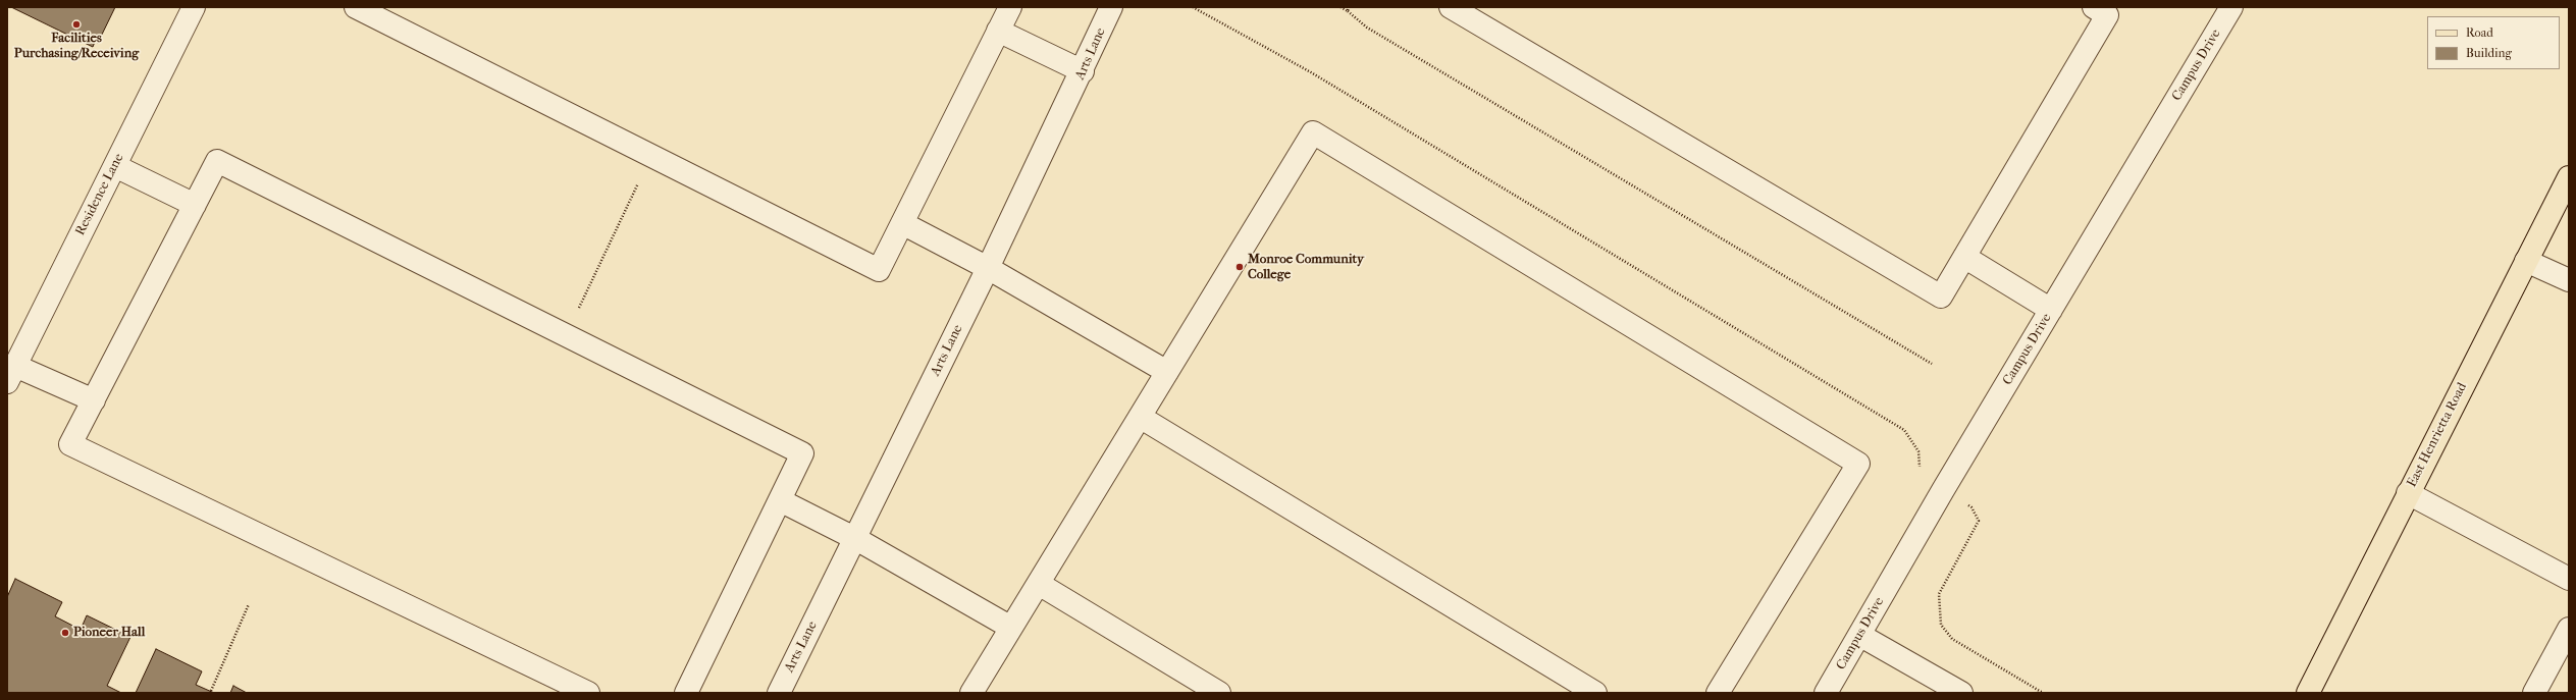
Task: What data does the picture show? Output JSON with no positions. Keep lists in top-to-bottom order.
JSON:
{
  "streets": {
    "main road": ["East Henrietta Road"],
    "street": ["Arts Lane", "Campus Drive", "Residence Lane"]
  },
  "places": ["Facilities Purchasing/Receiving", "Monroe Community College", "Pioneer Hall"],
  "legend": ["Road", "Building"]
}
